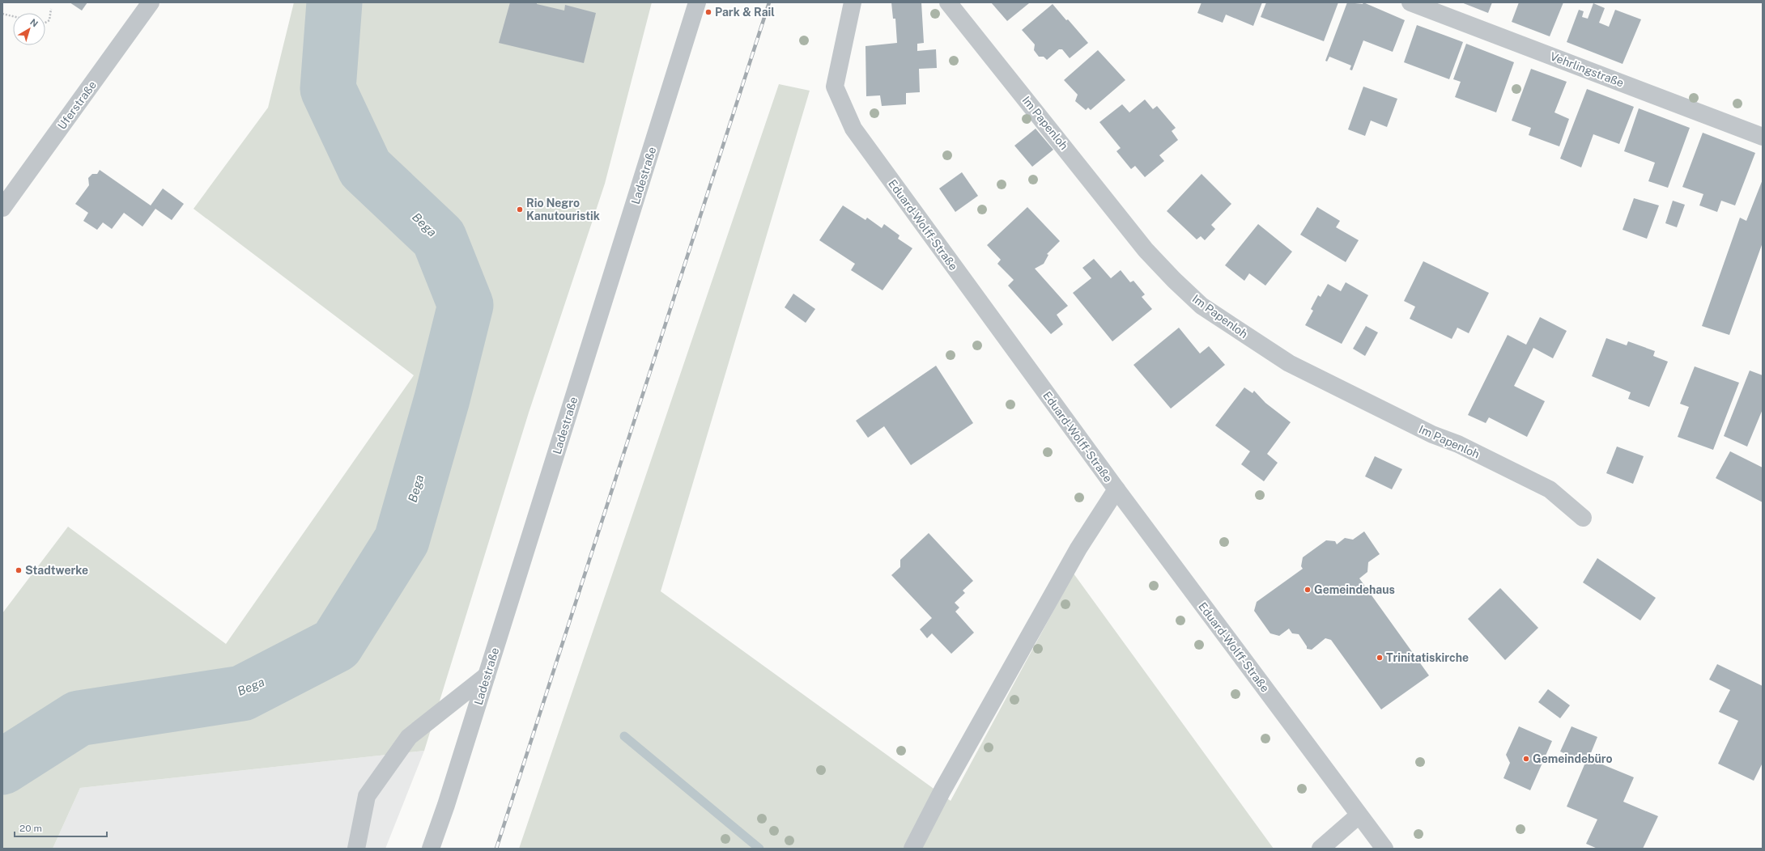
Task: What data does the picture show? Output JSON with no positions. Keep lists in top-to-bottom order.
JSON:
{
  "streets": {
    "street": [
      "Vehrlingstraße",
      "Uferstraße",
      "Im Papenloh",
      "Ladestraße",
      "Eduard-Wolff-Straße"
    ]
  },
  "water": ["Bega"],
  "places": [
    "Park & Rail",
    "Rio Negro Kanutouristik",
    "Stadtwerke",
    "Gemeindehaus",
    "Trinitatiskirche",
    "Gemeindebüro"
  ],
  "scale_bar": "20 m",
  "north": "top right"
}
